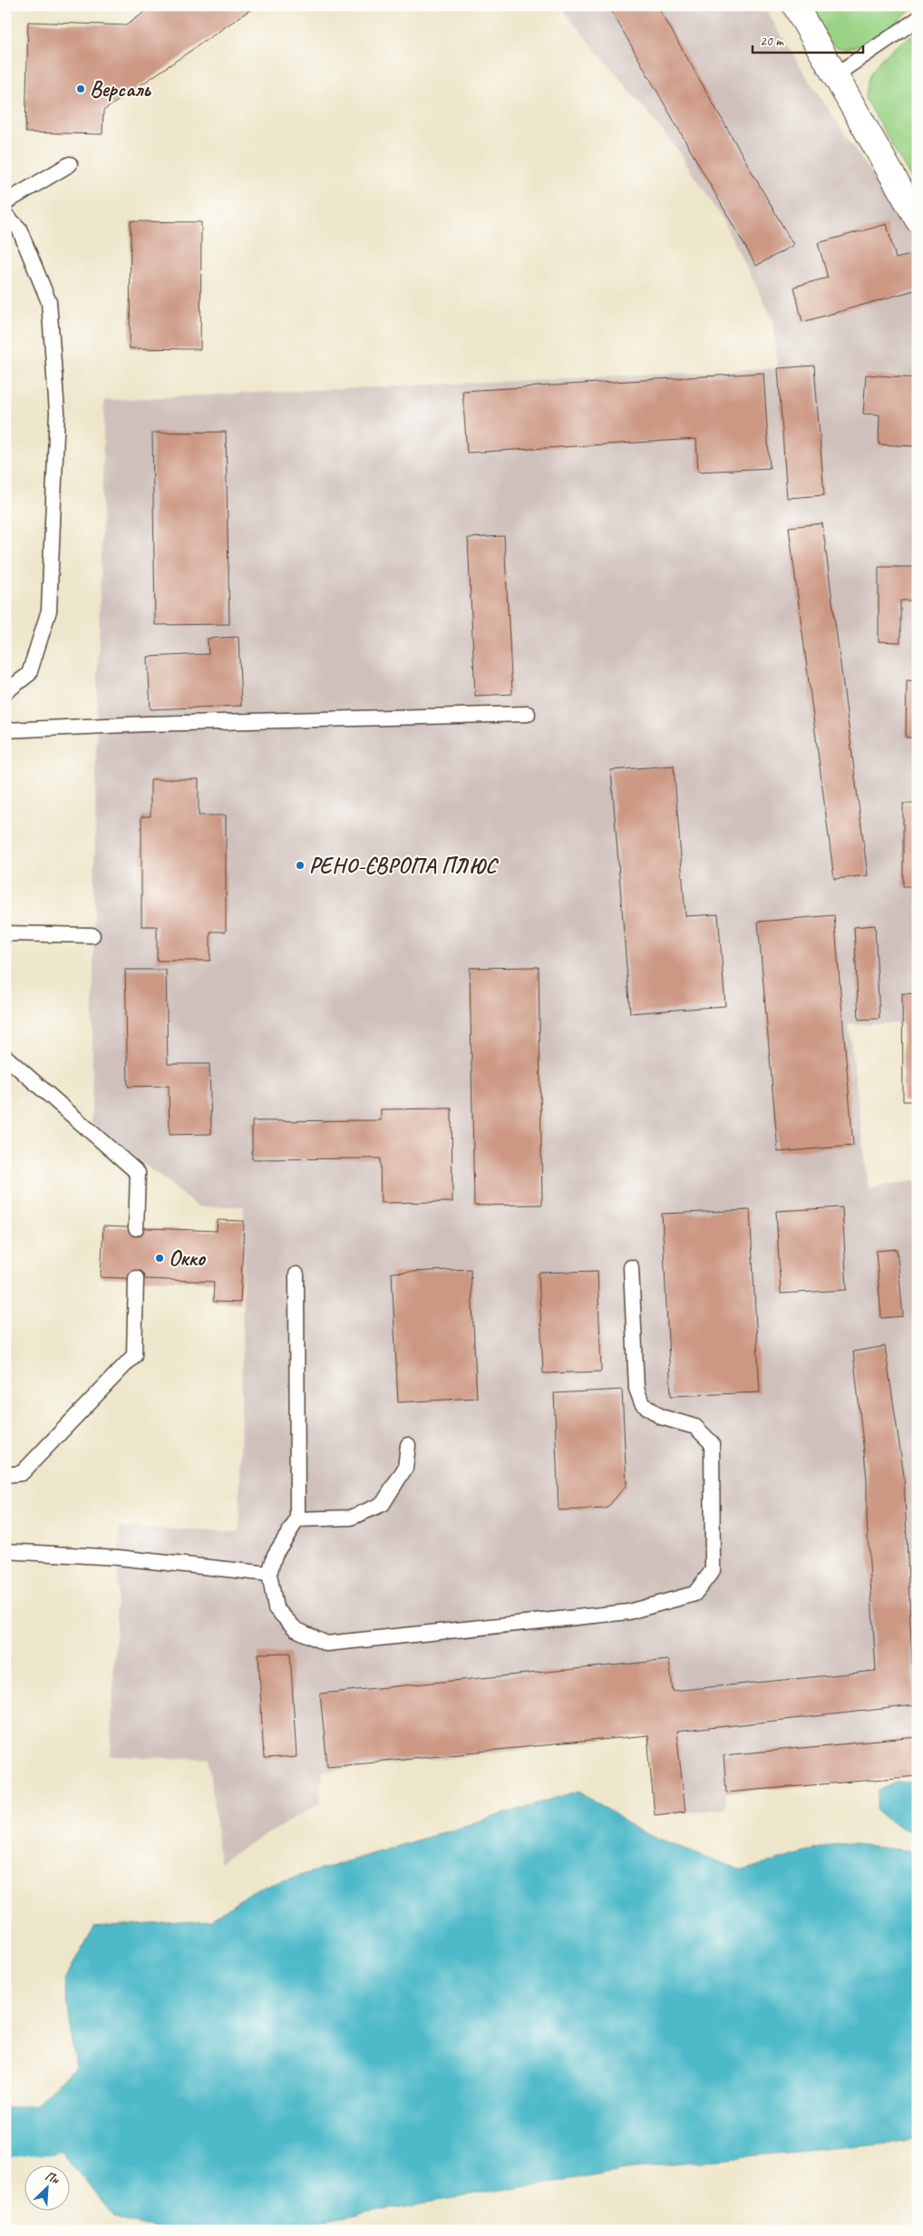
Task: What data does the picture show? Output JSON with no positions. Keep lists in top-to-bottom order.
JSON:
{
  "places": ["Версаль", "РЕНО-ЄВРОПА ПЛЮС", "Окко"],
  "scale_bar": "20 m",
  "north": "top right"
}
